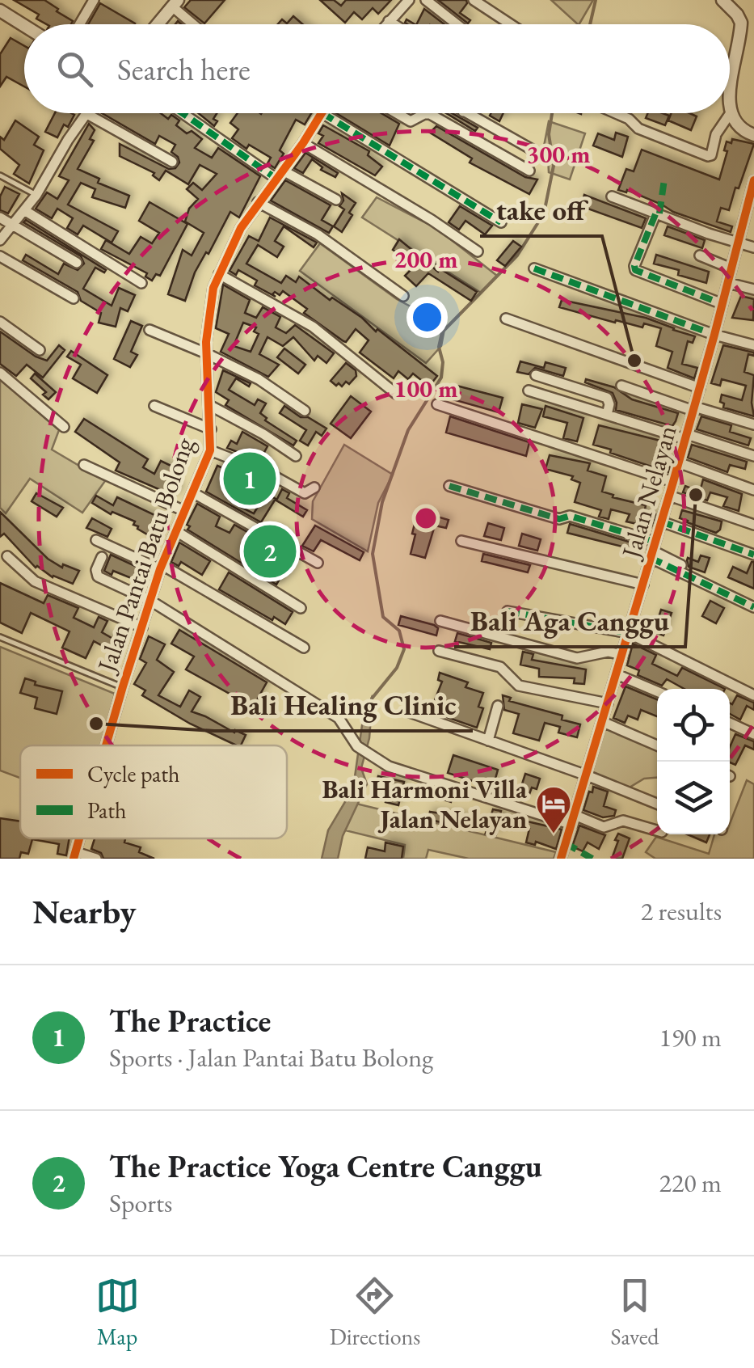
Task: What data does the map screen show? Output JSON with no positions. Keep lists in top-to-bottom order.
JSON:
{
  "streets": {
    "street": ["Jalan Nelayan", "Jalan Pantai Batu Bolong"]
  },
  "places": {
    "other": ["take off", "Bali Aga Canggu", "Bali Healing Clinic"],
    "hotel": ["Bali Harmoni Villa Jalan Nelayan"]
  },
  "legend": ["Cycle path", "Path"],
  "page": {
    "search": "Search here",
    "pins": ["1", "2"],
    "heading": ["Nearby", "2 results"],
    "list": [
      {
        "mark": "1",
        "name": "The Practice",
        "note": "Sports · Jalan Pantai Batu Bolong",
        "value": "190 m"
      },
      {
        "mark": "2",
        "name": "The Practice Yoga Centre Canggu",
        "note": "Sports",
        "value": "220 m"
      }
    ],
    "nav": ["Map", "Directions", "Saved"]
  },
  "rings": ["300 m", "200 m", "100 m"]
}
